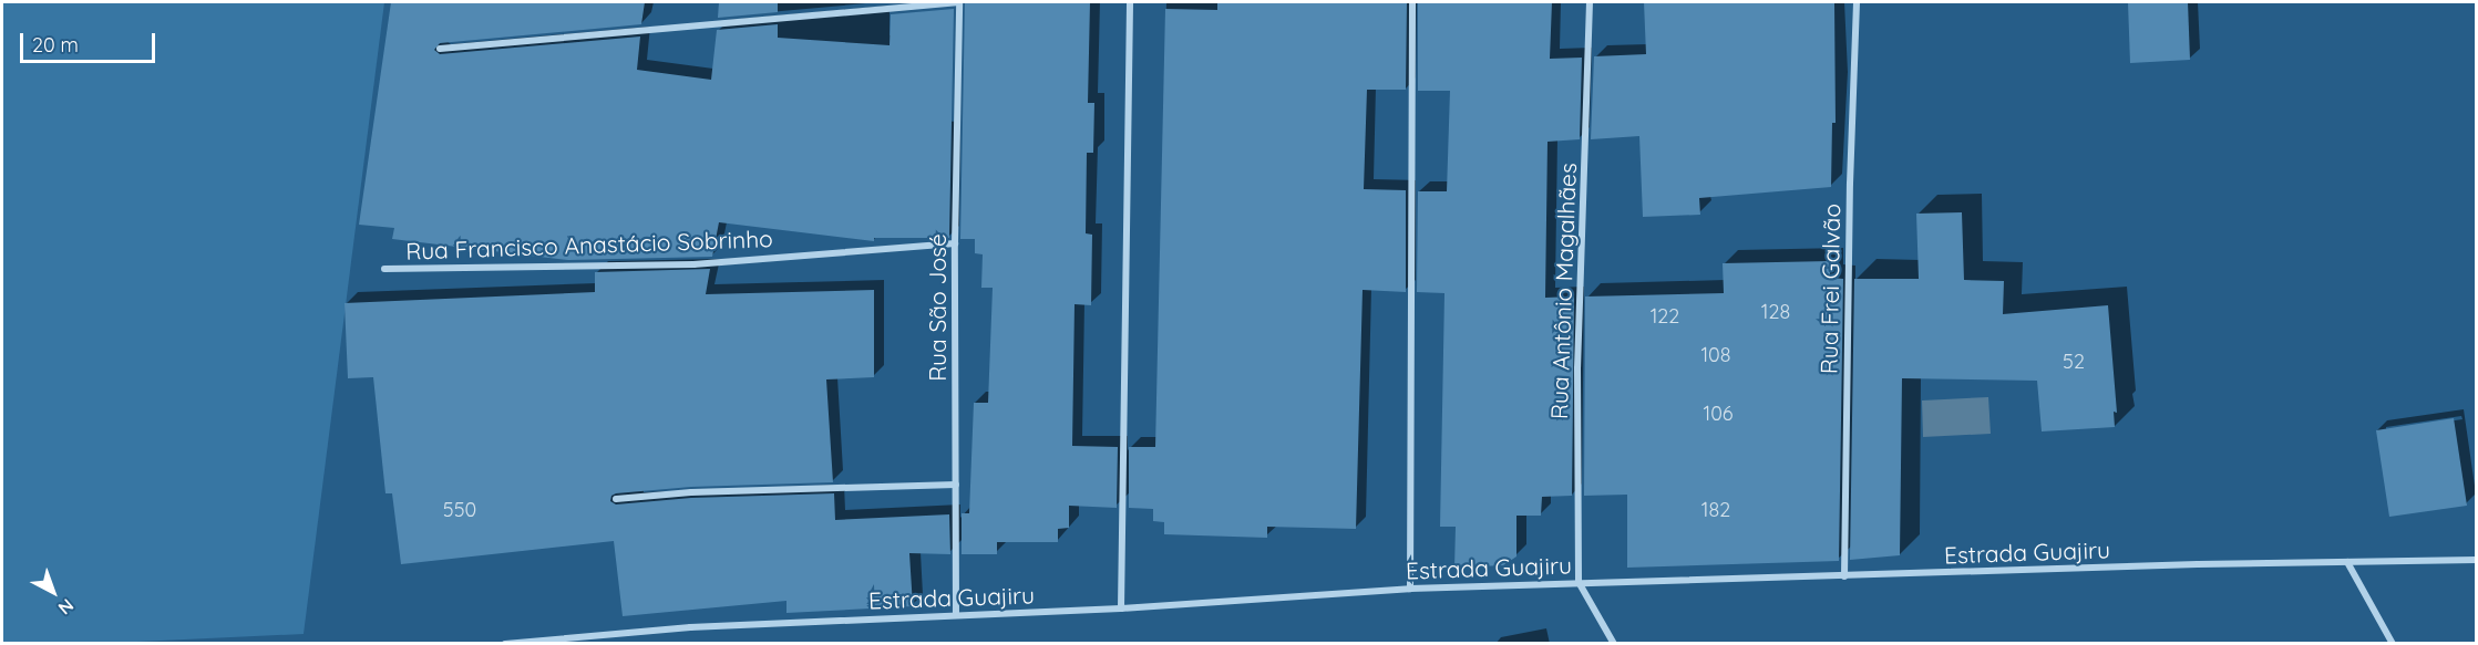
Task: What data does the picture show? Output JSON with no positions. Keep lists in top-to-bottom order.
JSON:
{
  "streets": {
    "street": [
      "Rua Francisco Anastácio Sobrinho",
      "Rua Frei Galvão",
      "Rua Antônio Magalhães",
      "Rua São José",
      "Estrada Guajiru"
    ]
  },
  "crossings": [
    ["Rua Francisco Anastácio Sobrinho", "Rua São José"],
    ["Rua Frei Galvão", "Estrada Guajiru"],
    ["Rua Antônio Magalhães", "Estrada Guajiru"],
    ["Rua São José", "Estrada Guajiru"]
  ],
  "house_numbers": [
    "128",
    "122",
    "108",
    "52",
    "106",
    "550",
    "182"
  ],
  "scale_bar": "20 m",
  "north": "bottom right"
}
